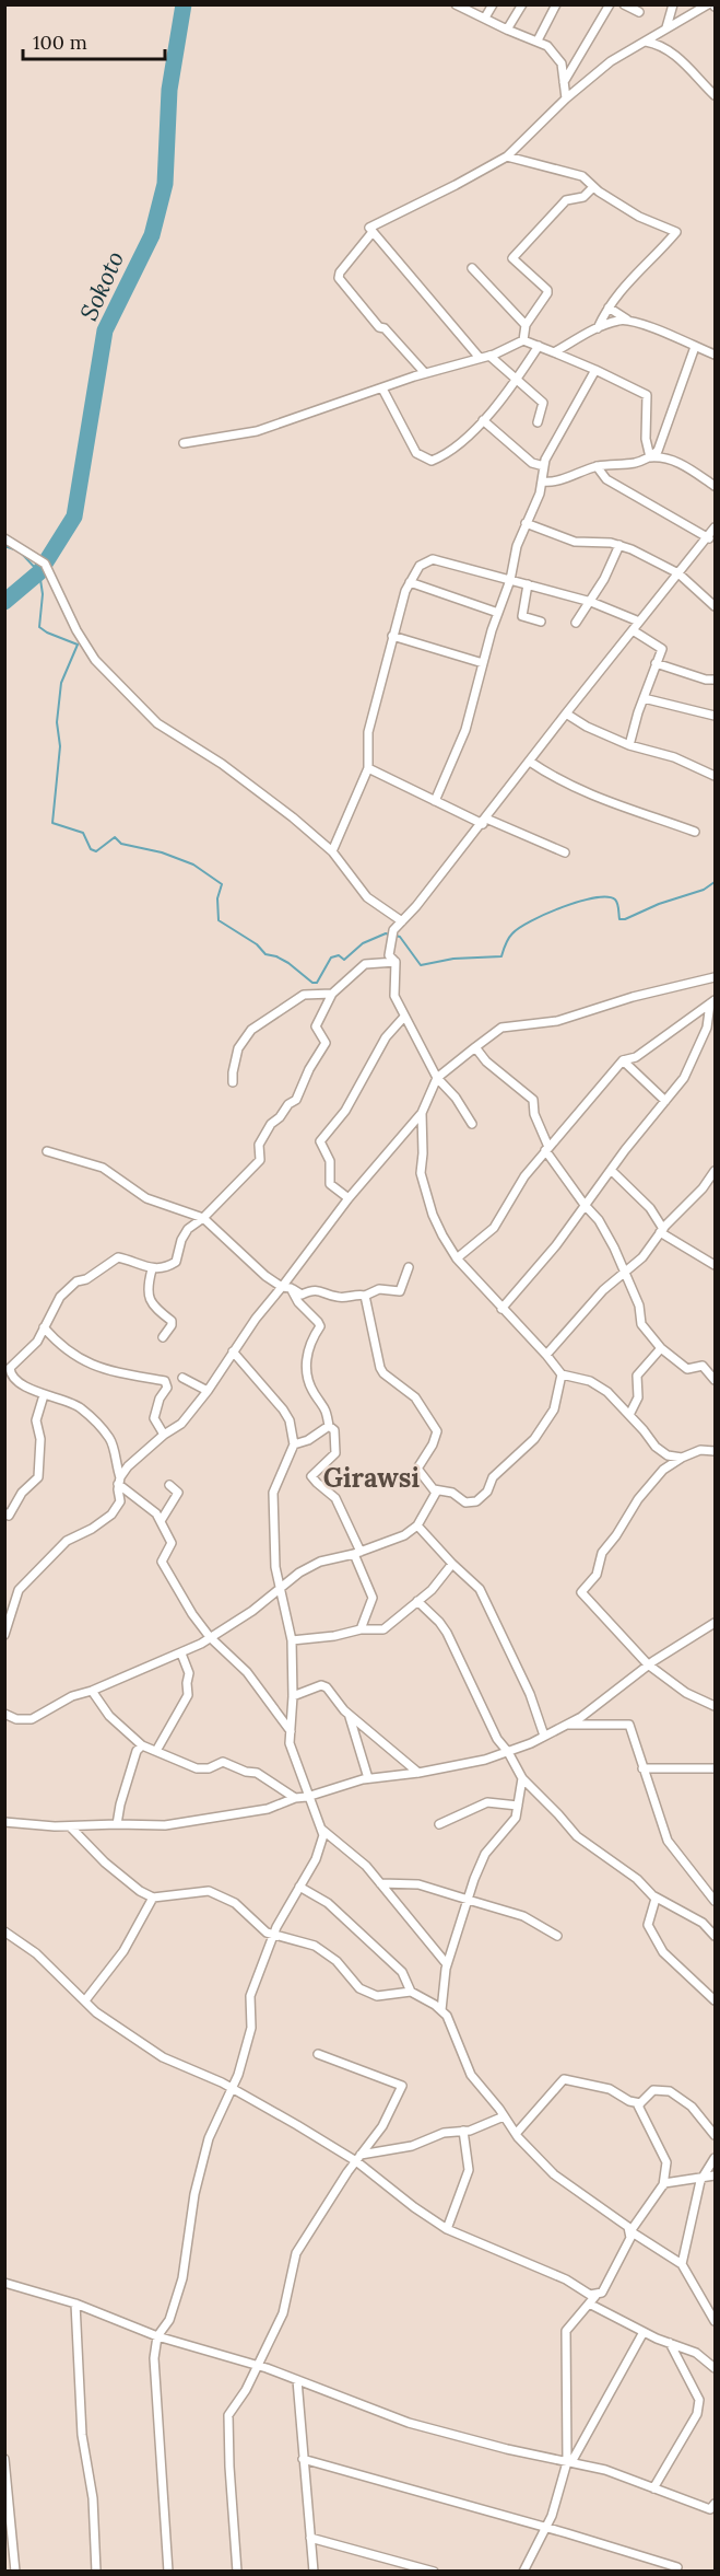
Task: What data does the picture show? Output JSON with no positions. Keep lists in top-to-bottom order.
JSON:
{
  "districts": ["Girawsi"],
  "water": ["Sokoto"],
  "scale_bar": "100 m"
}
